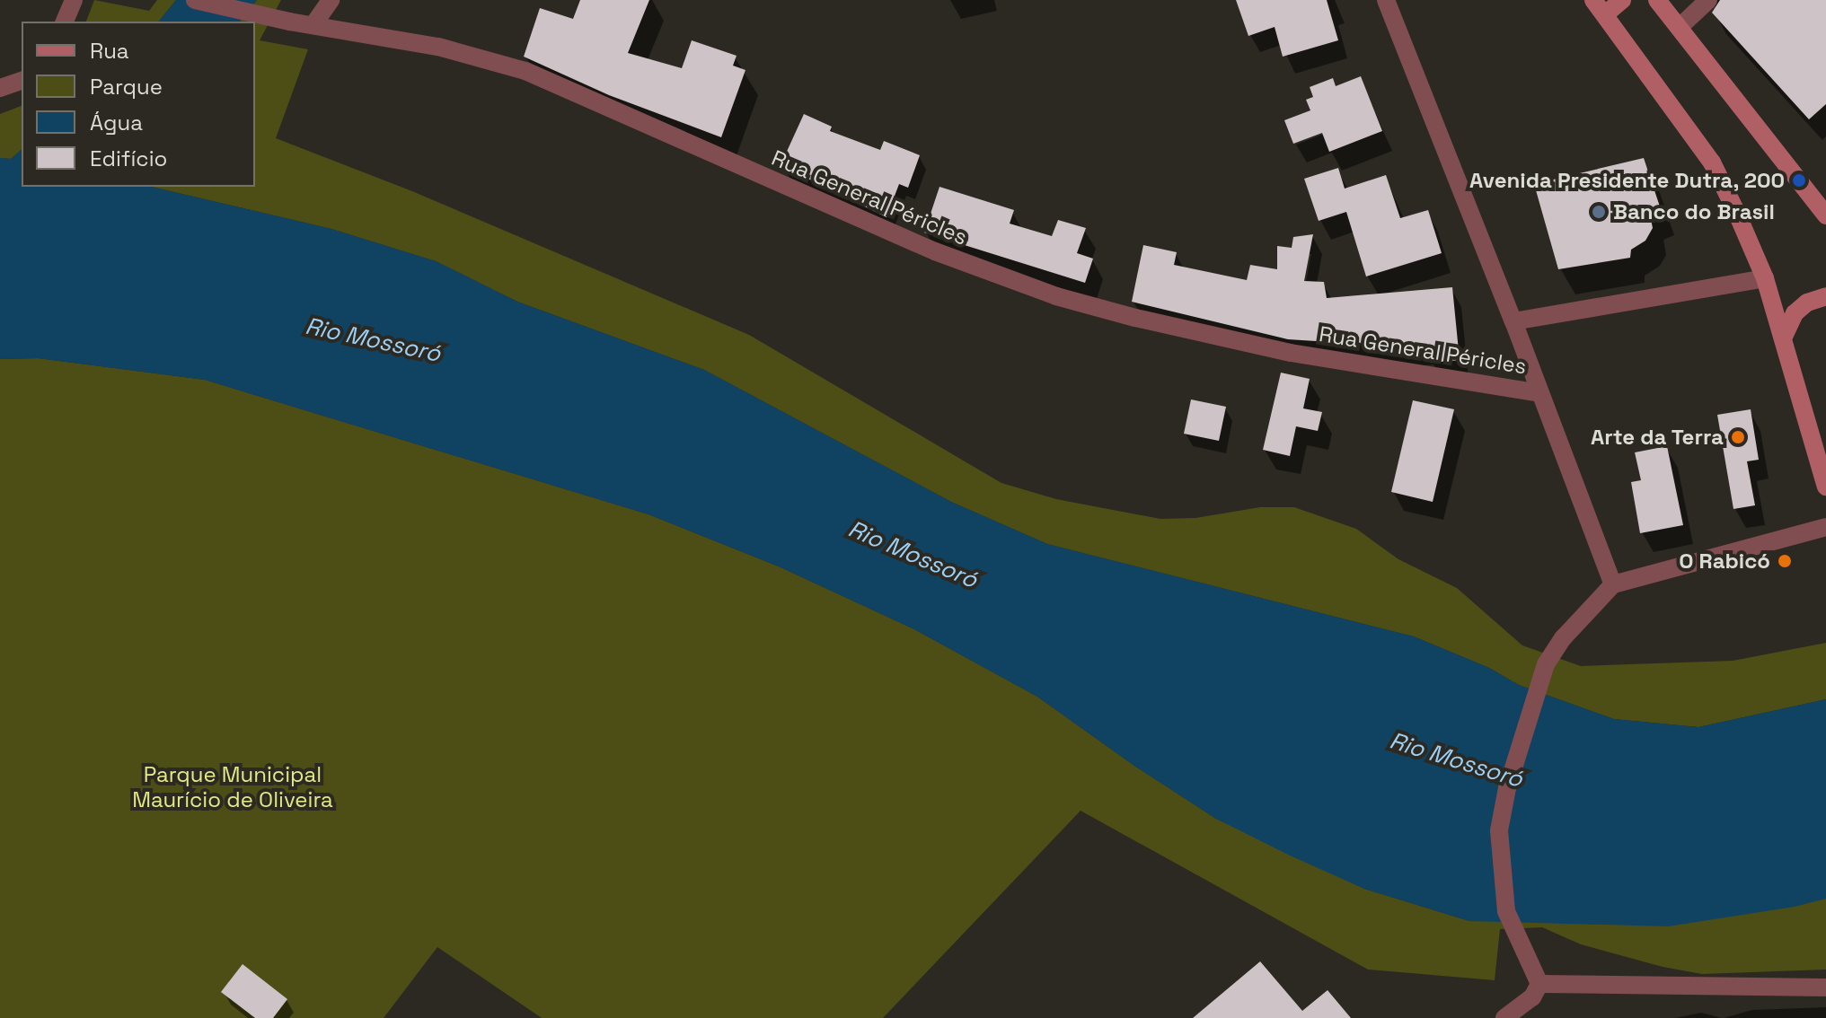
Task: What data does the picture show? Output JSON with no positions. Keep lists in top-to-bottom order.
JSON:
{
  "streets": {
    "street": ["Rua General Péricles"]
  },
  "water": ["Rio Mossoró"],
  "parks": ["Parque Municipal Maurício de Oliveira"],
  "places": [
    "Avenida Presidente Dutra, 200",
    "Banco do Brasil",
    "Arte da Terra",
    "O Rabicó"
  ],
  "legend": [
    "Rua",
    "Parque",
    "Água",
    "Edifício"
  ]
}
